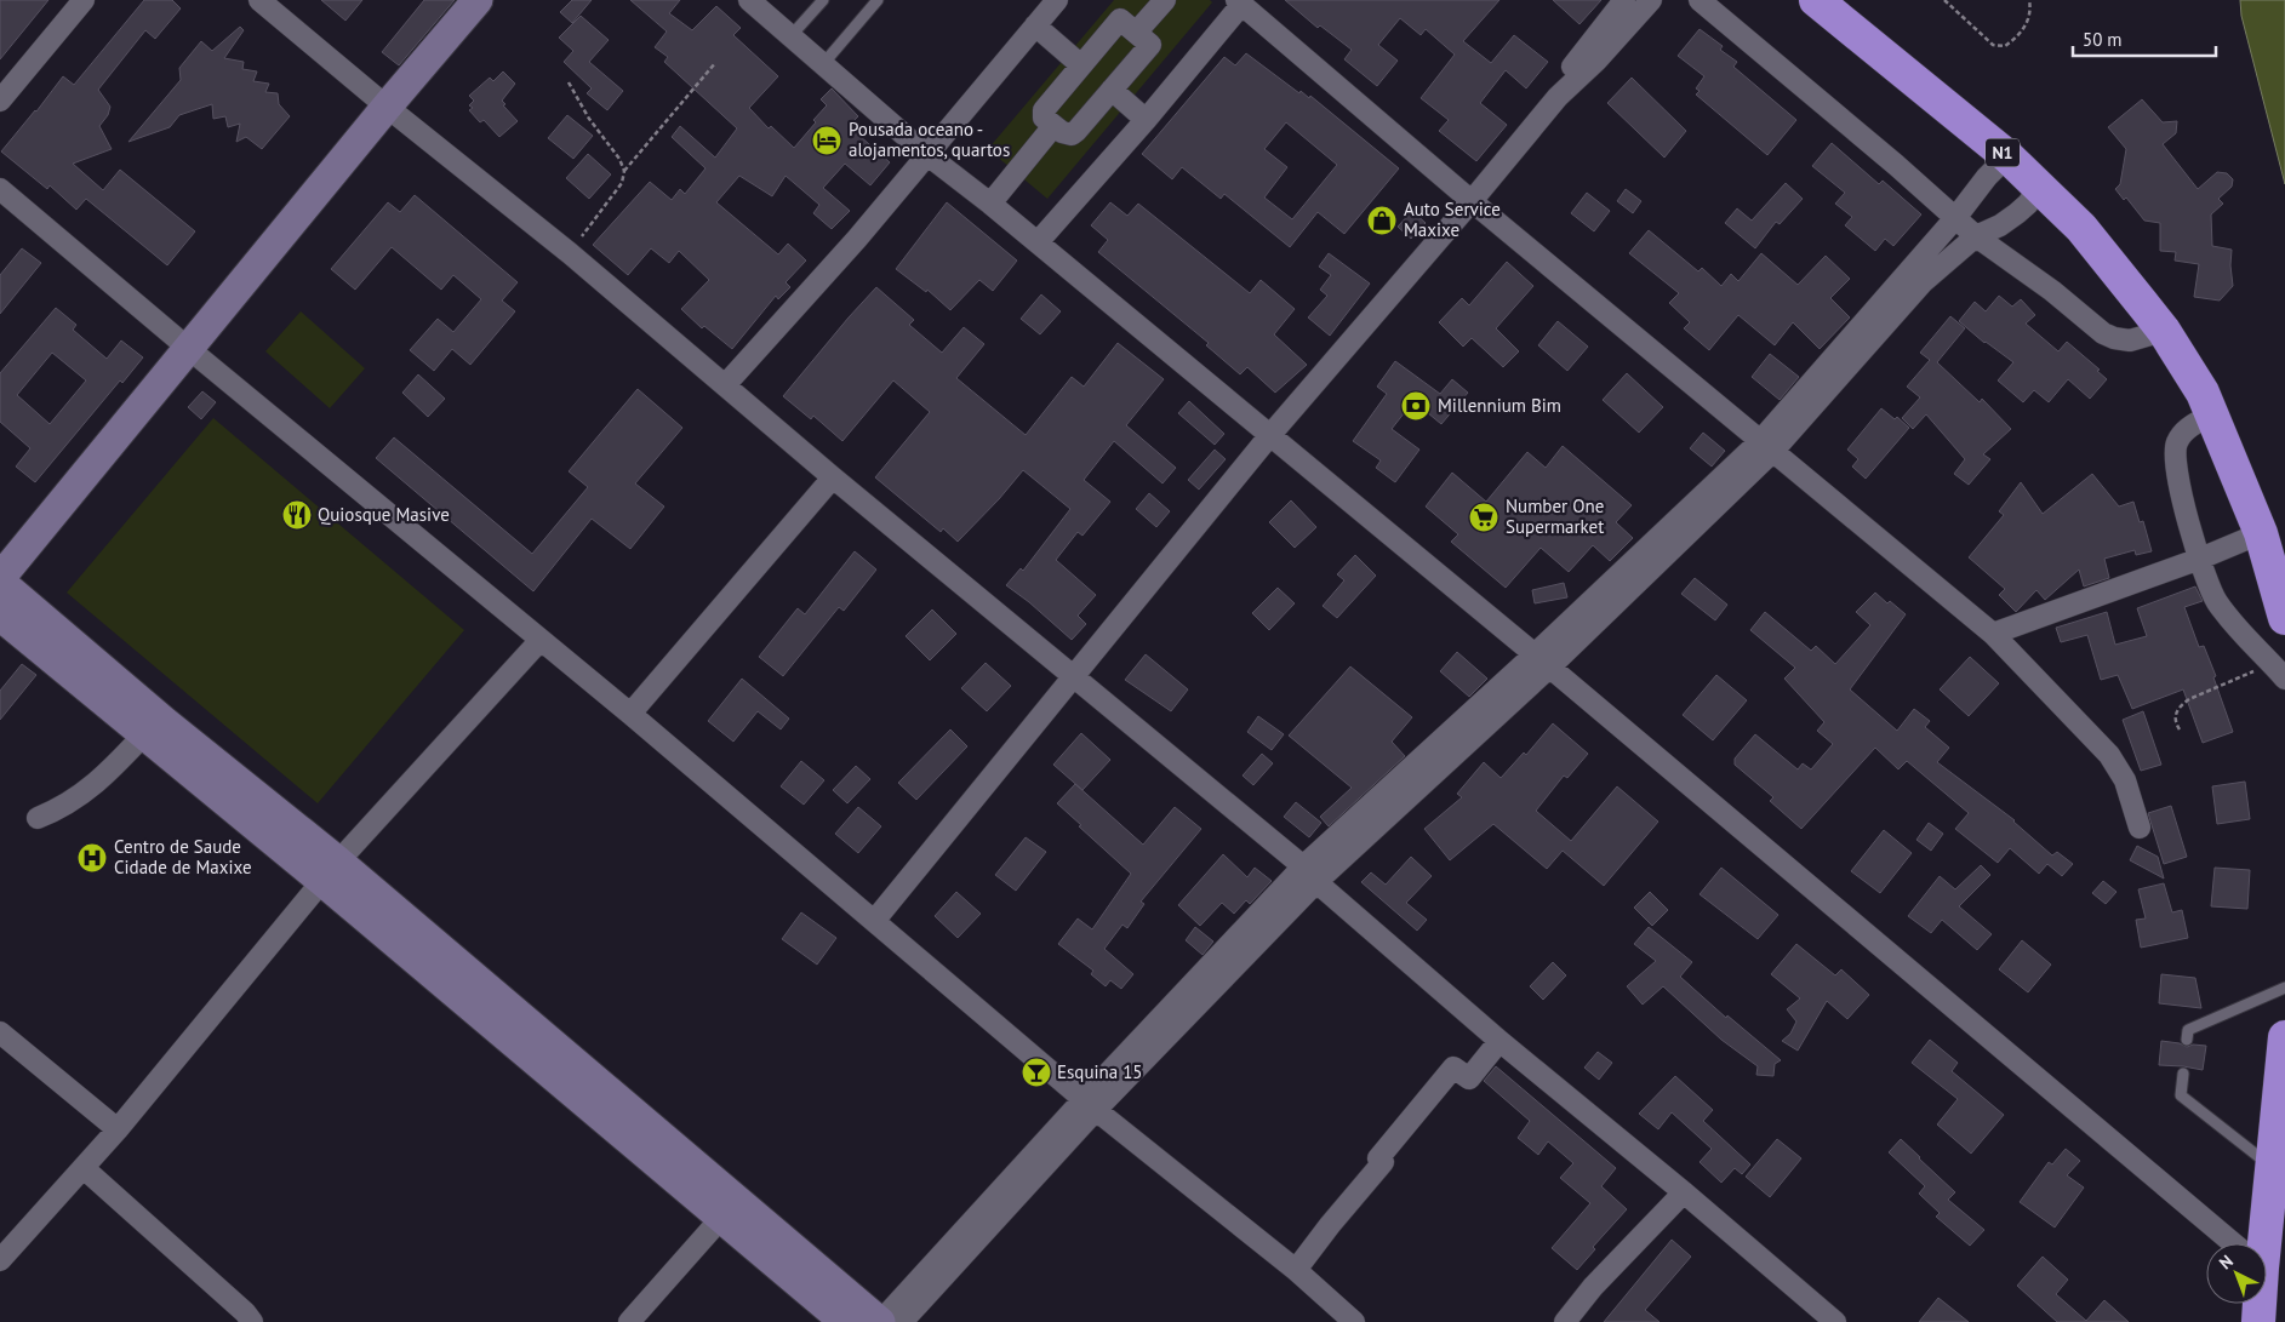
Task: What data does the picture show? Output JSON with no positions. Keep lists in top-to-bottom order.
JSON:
{
  "streets": {
    "highway": ["N1"]
  },
  "places": {
    "hotel": ["Pousada oceano - alojamentos, quartos"],
    "shop": ["Auto Service Maxixe"],
    "bank": ["Millennium Bim"],
    "restaurant": ["Quiosque Masive"],
    "supermarket": ["Number One Supermarket"],
    "hospital": ["Centro de Saude Cidade de Maxixe"],
    "bar": ["Esquina 15"]
  },
  "scale_bar": "50 m",
  "north": "top left"
}
